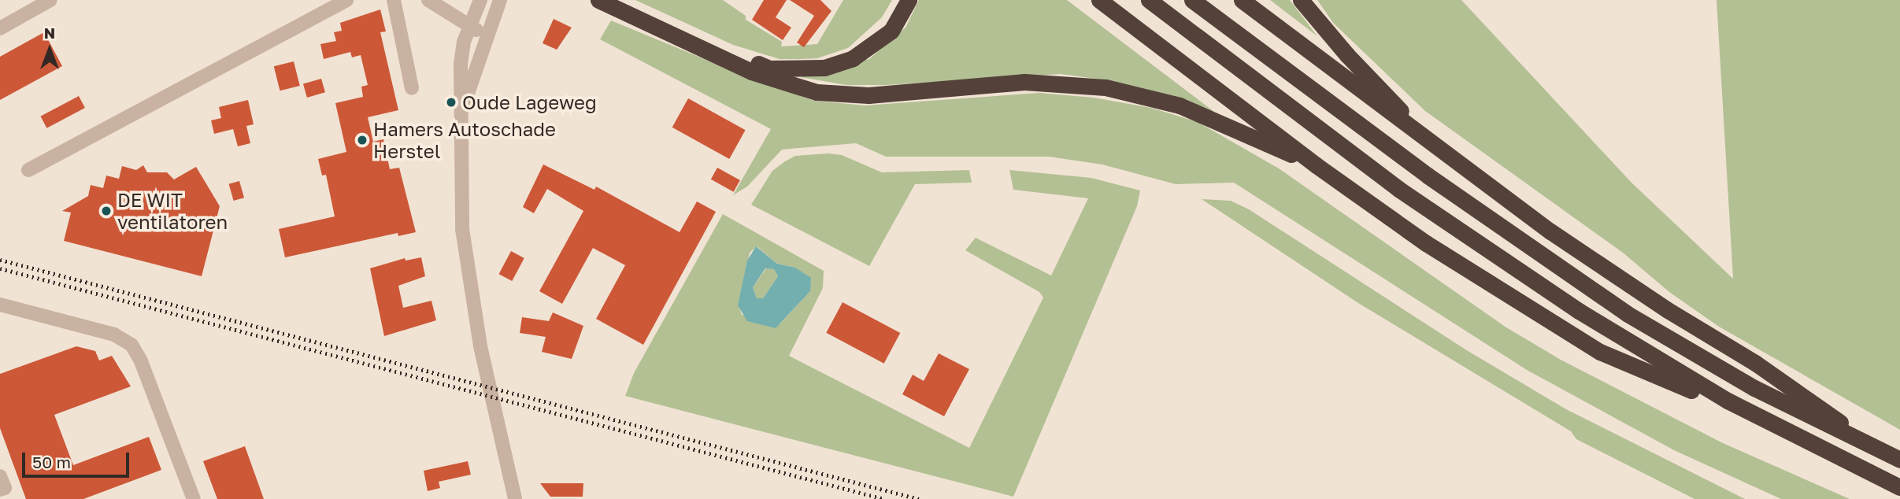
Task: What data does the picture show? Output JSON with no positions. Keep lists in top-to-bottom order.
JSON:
{
  "places": ["Oude Lageweg", "Hamers Autoschade Herstel", "DE WIT ventilatoren"],
  "scale_bar": "50 m",
  "north": "top"
}
